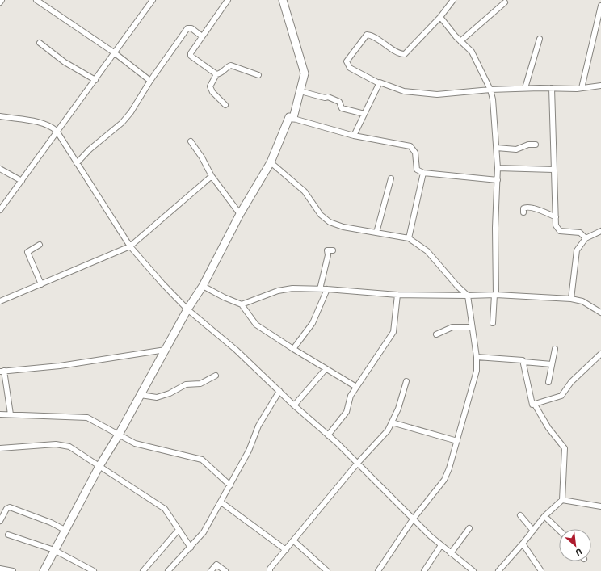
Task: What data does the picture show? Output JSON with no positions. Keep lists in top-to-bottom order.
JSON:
{
  "north": "bottom right"
}
